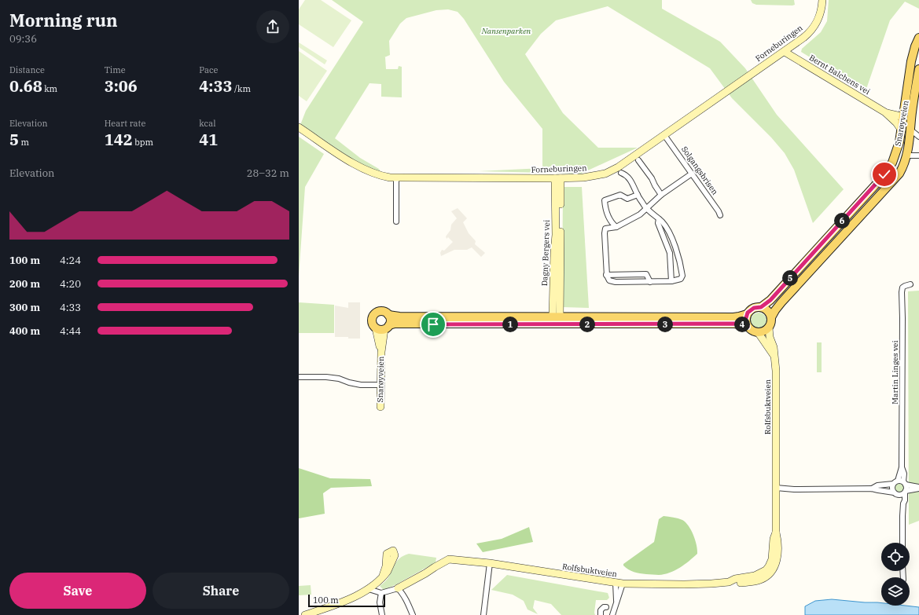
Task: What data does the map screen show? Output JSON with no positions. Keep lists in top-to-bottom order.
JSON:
{
  "streets": {
    "main road": ["Snarøyveien"],
    "street": [
      "Forneburingen",
      "Bernt Balchens vei",
      "Solgangsbrisen",
      "Dagny Bergers vei",
      "Martin Linges vei",
      "Rolfsbuktveien"
    ]
  },
  "crossings": [
    ["Forneburingen", "Bernt Balchens vei"],
    ["Forneburingen", "Solgangsbrisen"],
    ["Forneburingen", "Dagny Bergers vei"],
    ["Bernt Balchens vei", "Snarøyveien"],
    ["Snarøyveien", "Rolfsbuktveien"]
  ],
  "parks": ["Nansenparken"],
  "scale_bar": "100 m",
  "page": {
    "heading": ["Morning run", "09:36"],
    "stats": [
      ["Distance", "0.68 km"],
      ["Time", "3:06"],
      ["Pace", "4:33 /km"],
      ["Elevation", "5 m"],
      ["Heart rate", "142 bpm"],
      ["kcal", "41"]
    ],
    "chart": ["Elevation", "28–32 m"],
    "pins": [
      "6",
      "5",
      "1",
      "2",
      "3",
      "4"
    ],
    "list": [
      {
        "name": "100 m",
        "note": "4:24"
      },
      {
        "name": "200 m",
        "note": "4:20"
      },
      {
        "name": "300 m",
        "note": "4:33"
      },
      {
        "name": "400 m",
        "note": "4:44"
      }
    ],
    "buttons": ["Save", "Share"],
    "scale": "100 m"
  }
}
